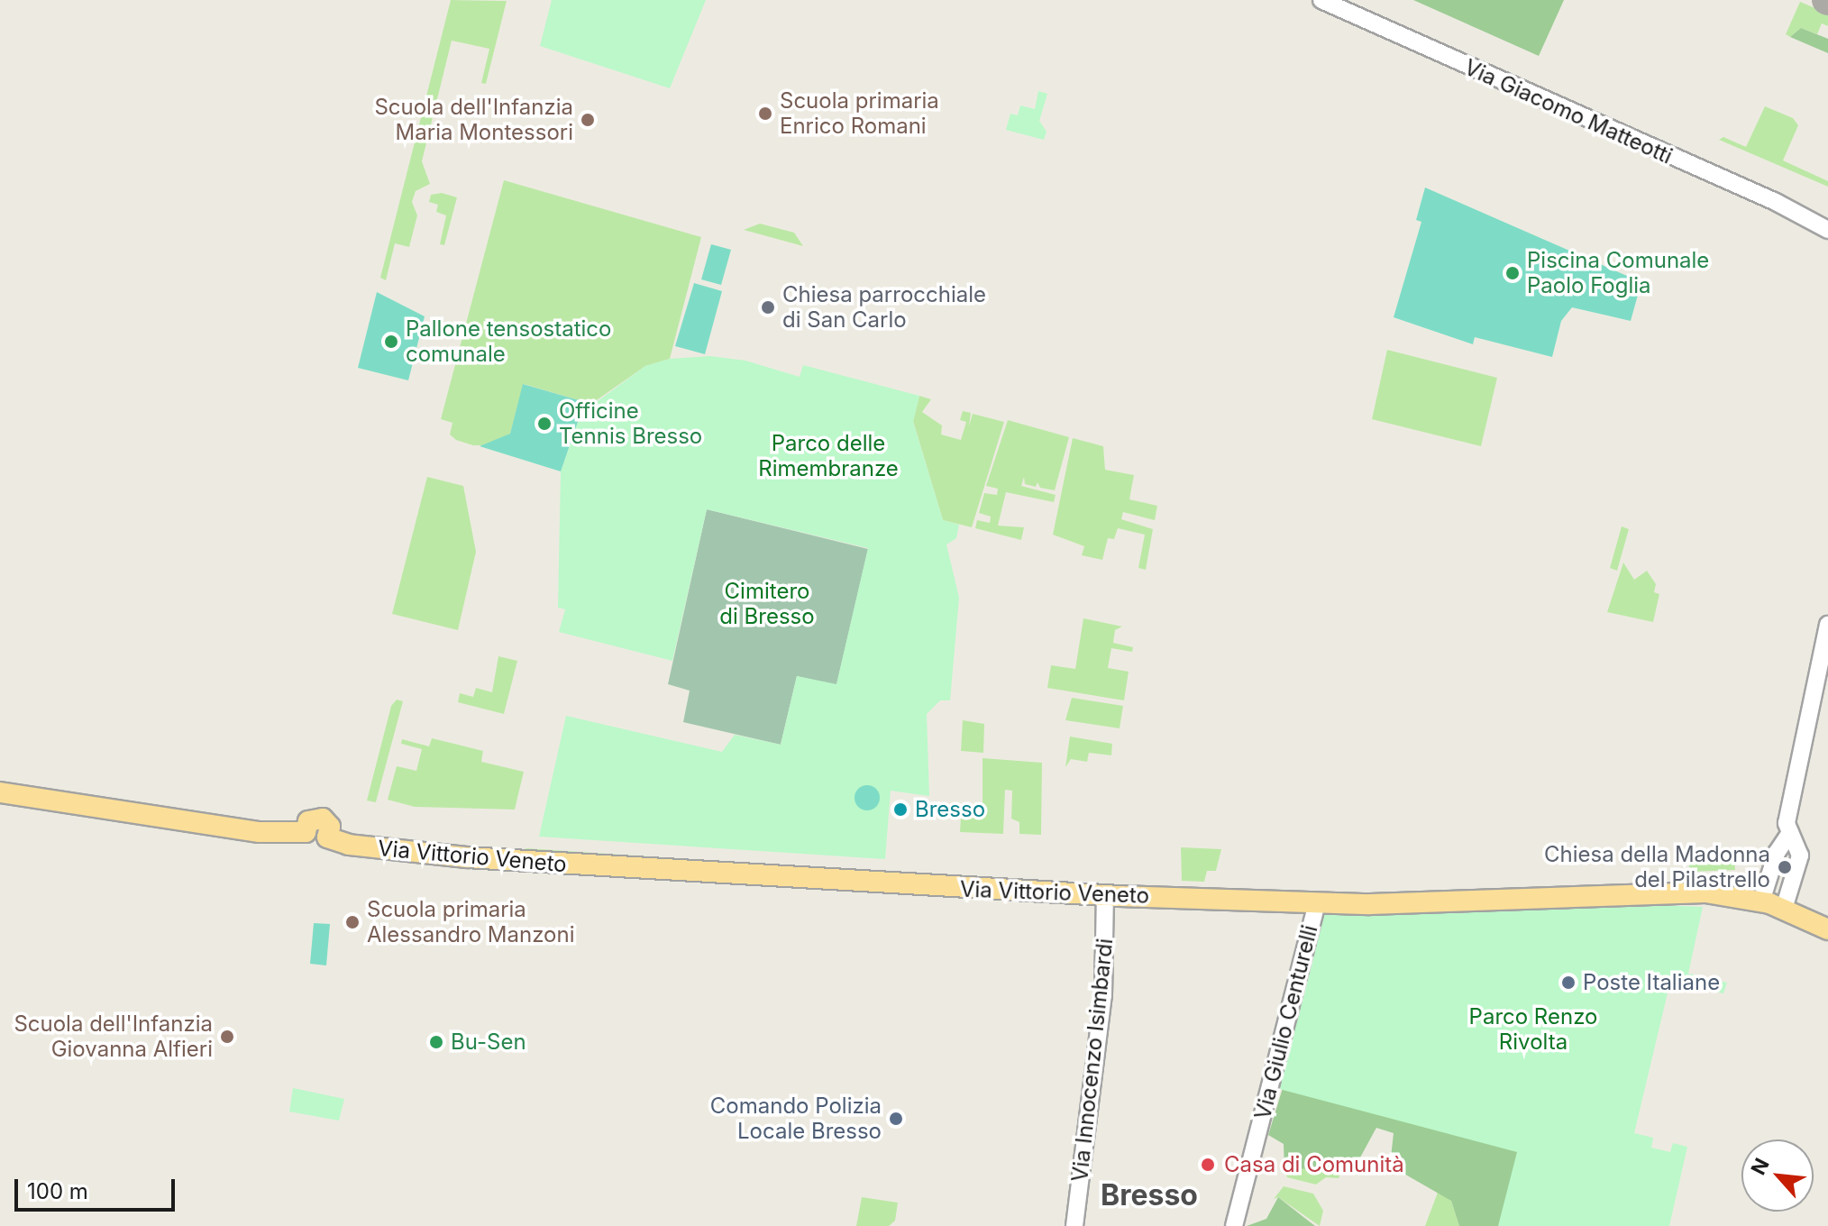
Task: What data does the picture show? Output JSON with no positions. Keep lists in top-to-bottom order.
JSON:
{
  "streets": {
    "main road": ["Via Vittorio Veneto"],
    "street": ["Via Giacomo Matteotti", "Via Giulio Centurelli", "Via Innocenzo Isimbardi"]
  },
  "crossings": [
    ["Via Vittorio Veneto", "Via Giulio Centurelli"],
    ["Via Vittorio Veneto", "Via Innocenzo Isimbardi"]
  ],
  "districts": ["Bresso"],
  "parks": ["Parco delle Rimembranze", "Cimitero di Bresso", "Parco Renzo Rivolta"],
  "places": [
    "Scuola primaria Enrico Romani",
    "Scuola dell'Infanzia Maria Montessori",
    "Piscina Comunale Paolo Foglia",
    "Chiesa parrocchiale di San Carlo",
    "Pallone tensostatico comunale",
    "Officine Tennis Bresso",
    "Bresso",
    "Chiesa della Madonna del Pilastrello",
    "Scuola primaria Alessandro Manzoni",
    "Poste Italiane",
    "Scuola dell'Infanzia Giovanna Alfieri",
    "Bu-Sen",
    "Comando Polizia Locale Bresso",
    "Casa di Comunità"
  ],
  "scale_bar": "100 m",
  "north": "top left"
}
